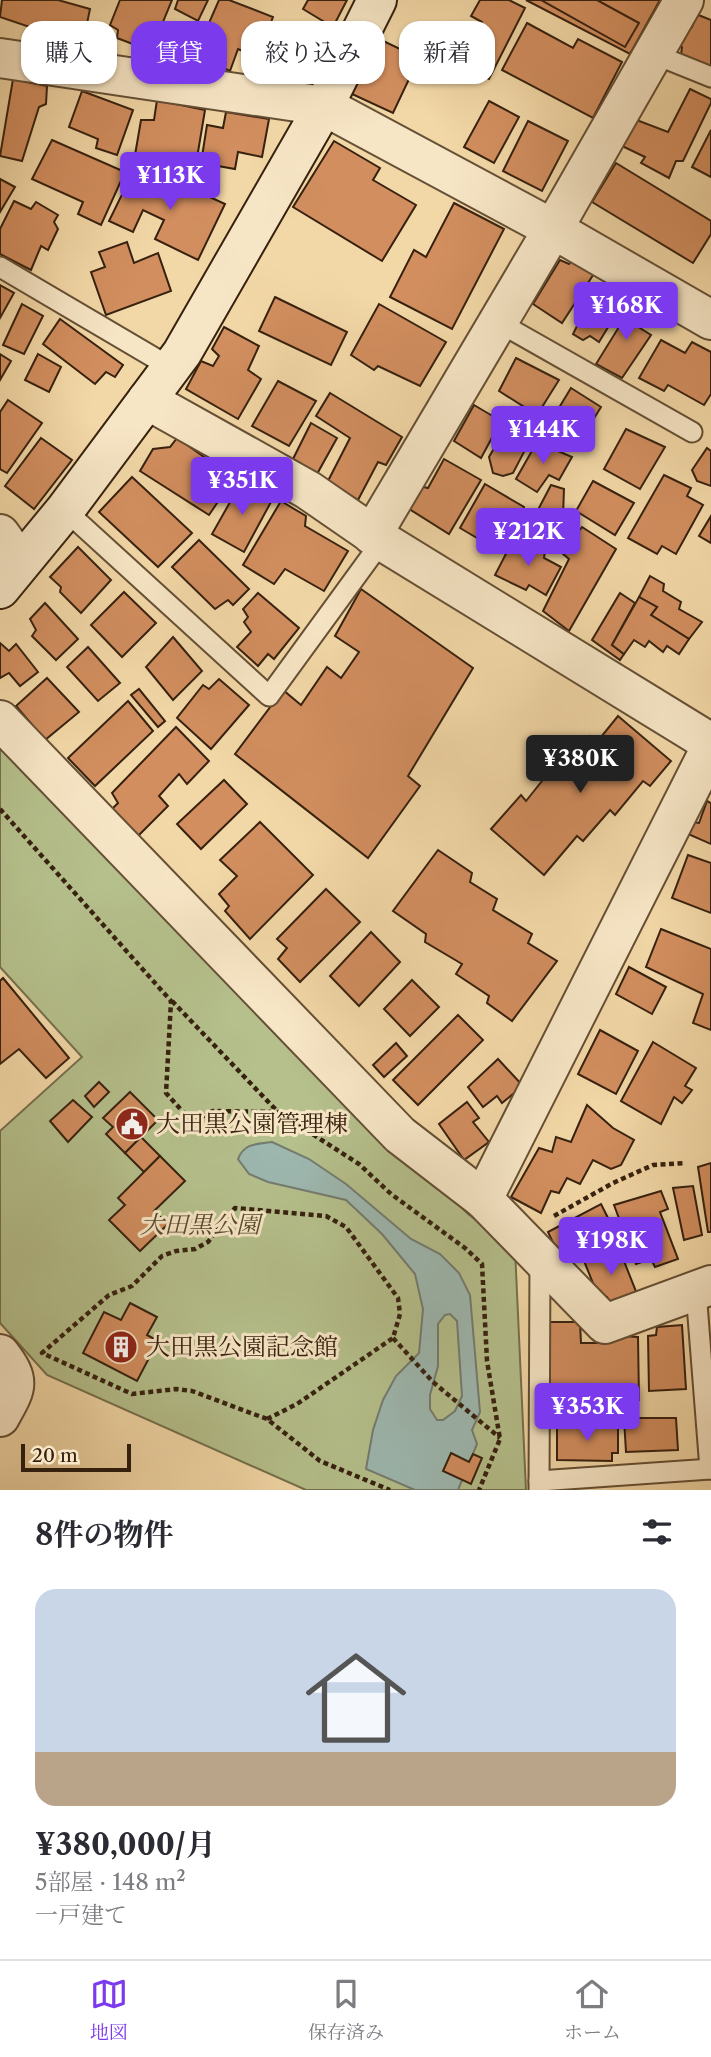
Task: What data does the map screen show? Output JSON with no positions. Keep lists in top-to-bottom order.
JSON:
{
  "parks": ["大田黒公園"],
  "places": {
    "public building": ["大田黒公園管理棟"],
    "building": ["大田黒公園記念館"]
  },
  "scale_bar": "20 m",
  "page": {
    "chip": [
      "購入",
      "賃貸",
      "絞り込み",
      "新着"
    ],
    "price": [
      "¥113K",
      "¥168K",
      "¥144K",
      "¥351K",
      "¥212K",
      "¥380K",
      "¥198K",
      "¥353K"
    ],
    "scale": "20 m",
    "heading": "8件の物件",
    "list": [
      {
        "name": "¥380,000/月",
        "note": "5部屋 · 148 m² · 一戸建て"
      }
    ],
    "tabs": ["地図", "保存済み", "ホーム"]
  }
}
